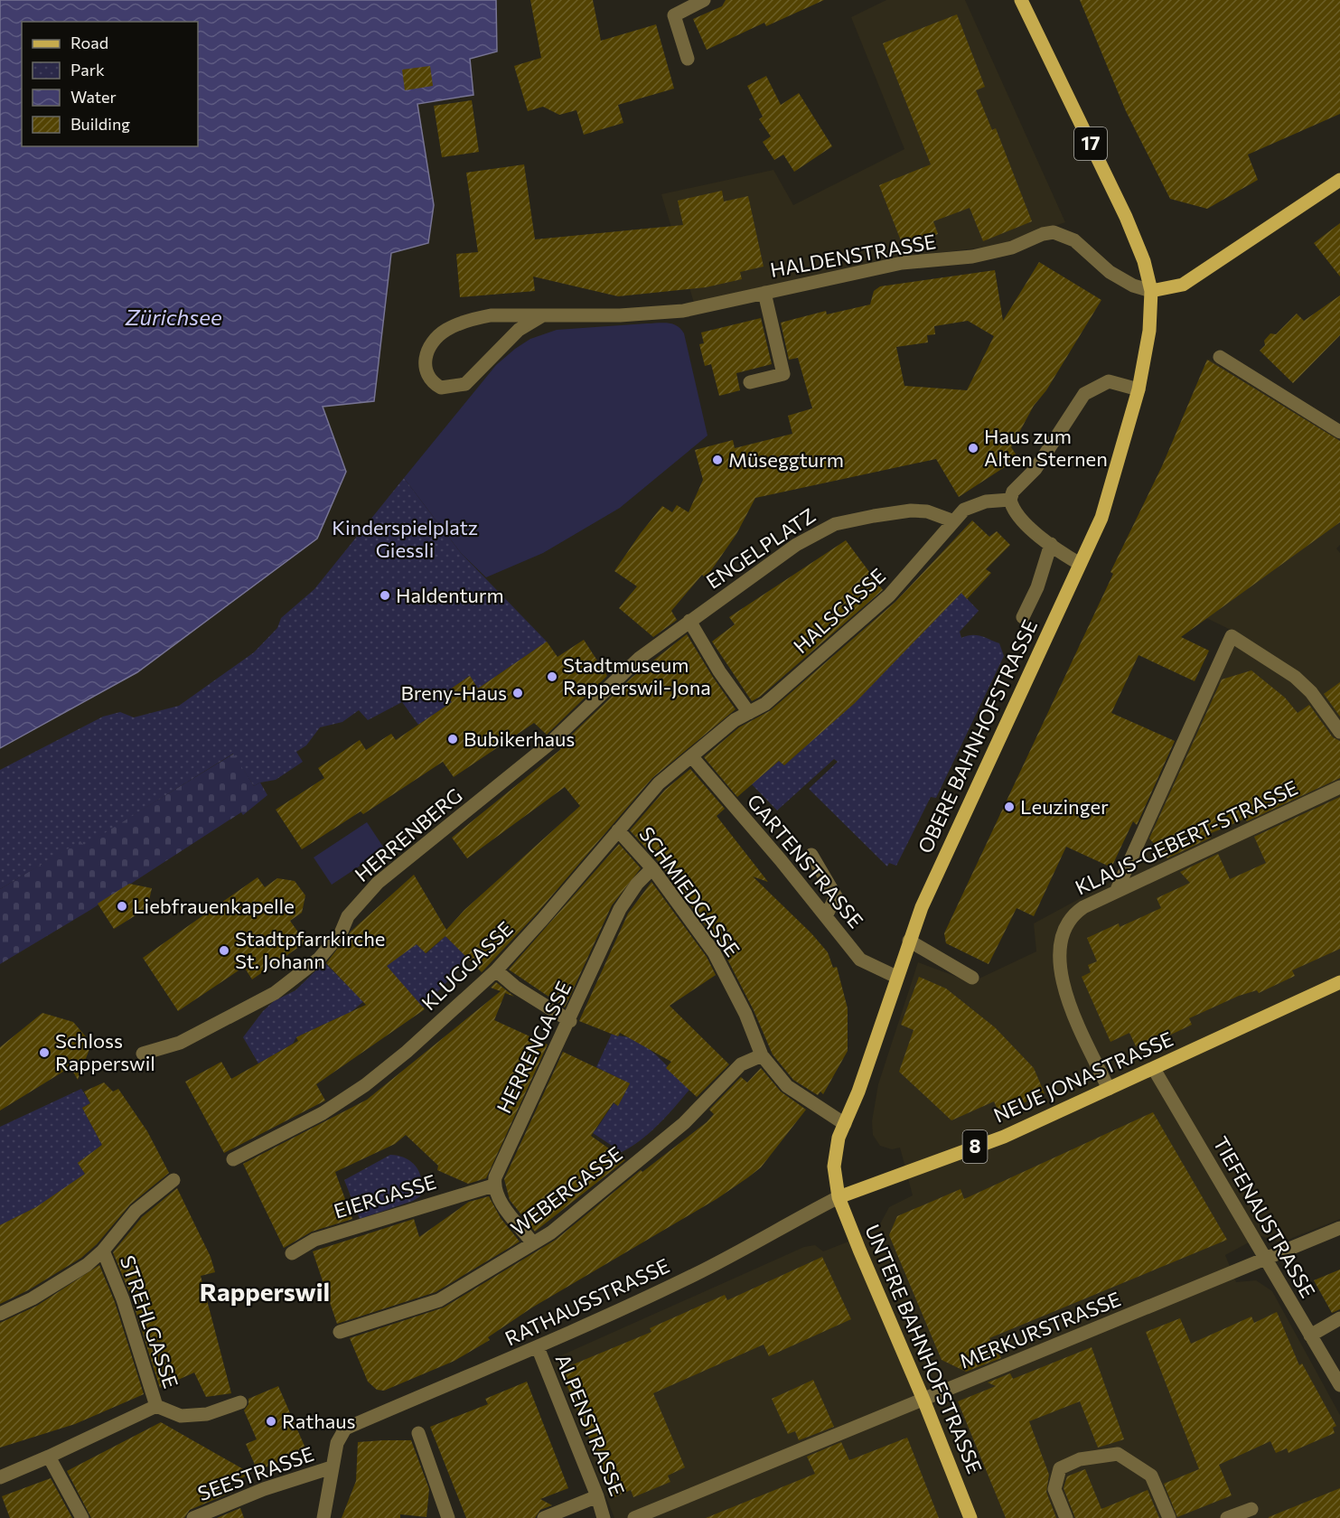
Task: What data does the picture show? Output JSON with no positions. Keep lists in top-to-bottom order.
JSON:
{
  "streets": {
    "main road": [
      "17",
      "OBERE BAHNHOFSTRASSE",
      "NEUE JONASTRASSE",
      "8",
      "UNTERE BAHNHOFSTRASSE"
    ],
    "street": [
      "HALDENSTRASSE",
      "ENGELPLATZ",
      "HALSGASSE",
      "HERRENBERG",
      "KLAUS-GEBERT-STRASSE",
      "GARTENSTRASSE",
      "SCHMIEDGASSE",
      "KLUGGASSE",
      "HERRENGASSE",
      "WEBERGASSE",
      "EIERGASSE",
      "TIEFENAUSTRASSE",
      "RATHAUSSTRASSE",
      "STREHLGASSE",
      "MERKURSTRASSE",
      "ALPENSTRASSE",
      "SEESTRASSE"
    ]
  },
  "crossings": [
    ["17", "HALDENSTRASSE"],
    ["17", "OBERE BAHNHOFSTRASSE"],
    ["HALDENSTRASSE", "OBERE BAHNHOFSTRASSE"],
    ["ENGELPLATZ", "HALSGASSE"],
    ["ENGELPLATZ", "HERRENBERG"],
    ["HALSGASSE", "GARTENSTRASSE"],
    ["HALSGASSE", "KLUGGASSE"],
    ["OBERE BAHNHOFSTRASSE", "GARTENSTRASSE"],
    ["OBERE BAHNHOFSTRASSE", "SCHMIEDGASSE"],
    ["OBERE BAHNHOFSTRASSE", "NEUE JONASTRASSE"],
    ["OBERE BAHNHOFSTRASSE", "RATHAUSSTRASSE"],
    ["OBERE BAHNHOFSTRASSE", "UNTERE BAHNHOFSTRASSE"],
    ["KLAUS-GEBERT-STRASSE", "NEUE JONASTRASSE"],
    ["GARTENSTRASSE", "KLUGGASSE"],
    ["SCHMIEDGASSE", "KLUGGASSE"],
    ["SCHMIEDGASSE", "HERRENGASSE"],
    ["SCHMIEDGASSE", "WEBERGASSE"],
    ["HERRENGASSE", "EIERGASSE"],
    ["NEUE JONASTRASSE", "TIEFENAUSTRASSE"],
    ["NEUE JONASTRASSE", "RATHAUSSTRASSE"],
    ["NEUE JONASTRASSE", "UNTERE BAHNHOFSTRASSE"],
    ["TIEFENAUSTRASSE", "MERKURSTRASSE"],
    ["RATHAUSSTRASSE", "UNTERE BAHNHOFSTRASSE"],
    ["RATHAUSSTRASSE", "ALPENSTRASSE"],
    ["RATHAUSSTRASSE", "SEESTRASSE"],
    ["MERKURSTRASSE", "UNTERE BAHNHOFSTRASSE"]
  ],
  "districts": ["Rapperswil"],
  "water": ["Zürichsee"],
  "parks": ["Kinderspielplatz Giessli"],
  "places": [
    "Haus zum Alten Sternen",
    "Müseggturm",
    "Haldenturm",
    "Stadtmuseum Rapperswil-Jona",
    "Breny-Haus",
    "Bubikerhaus",
    "Leuzinger",
    "Liebfrauenkapelle",
    "Stadtpfarrkirche St. Johann",
    "Schloss Rapperswil",
    "Rathaus"
  ],
  "legend": [
    "Road",
    "Park",
    "Water",
    "Building"
  ]
}
